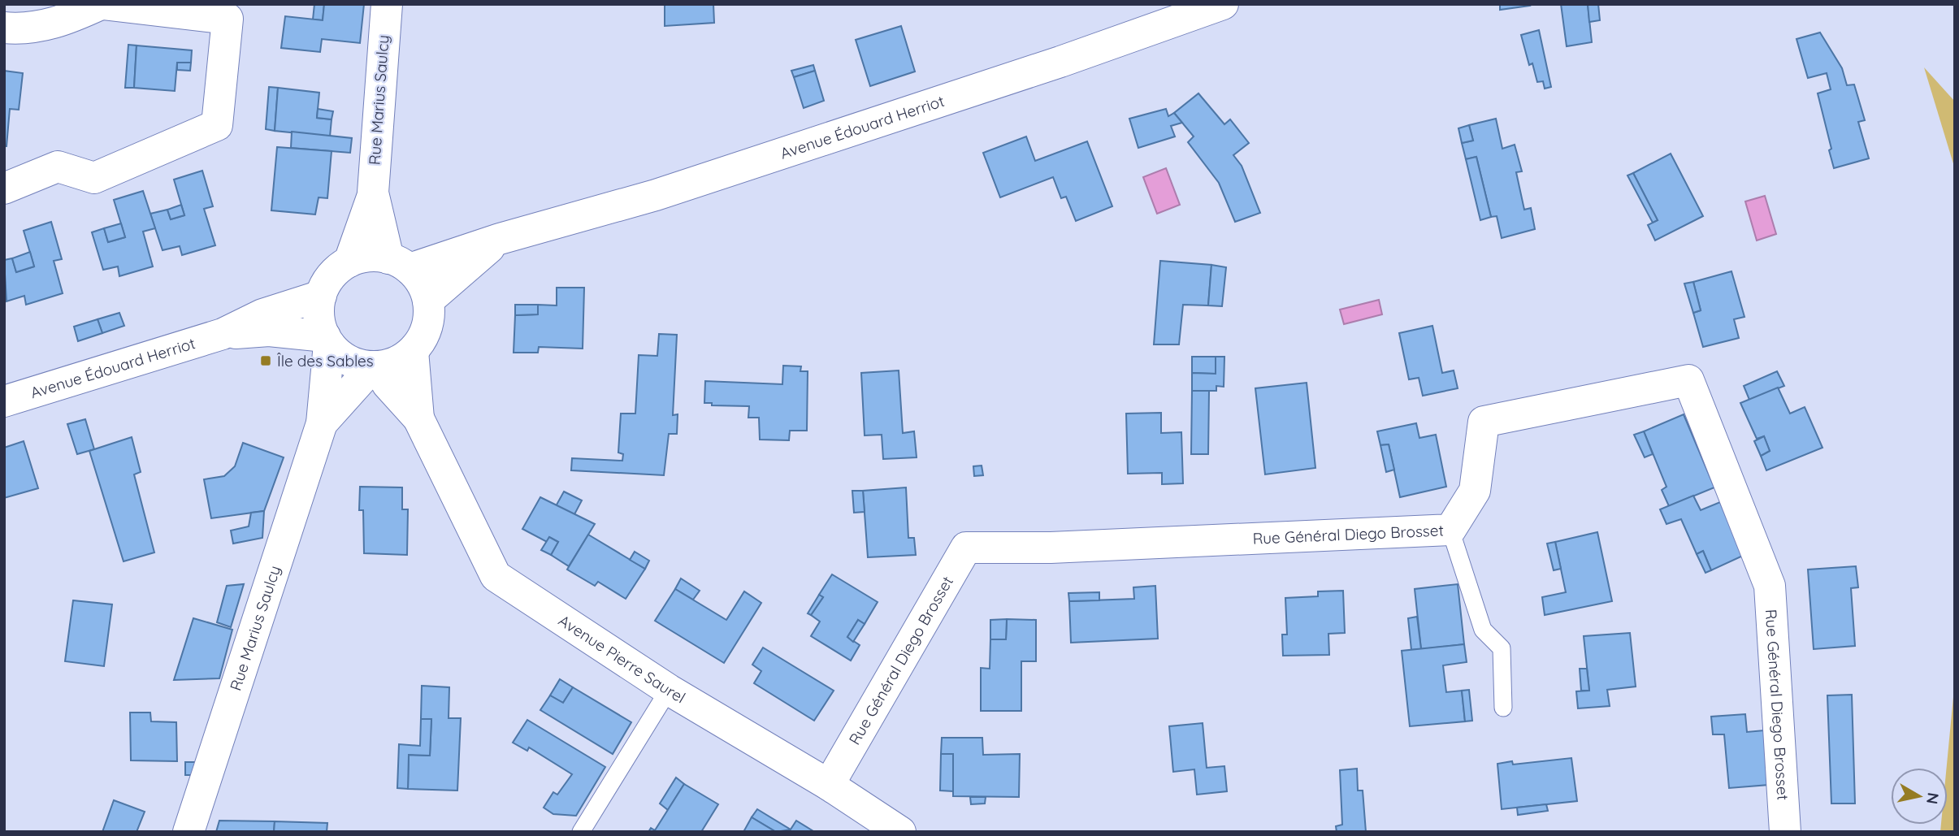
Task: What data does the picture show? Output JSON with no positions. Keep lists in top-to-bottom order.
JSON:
{
  "streets": {
    "street": [
      "Rue Marius Saulcy",
      "Avenue Édouard Herriot",
      "Rue Général Diego Brosset",
      "Avenue Pierre Saurel"
    ]
  },
  "crossings": [
    ["Rue Marius Saulcy", "Avenue Édouard Herriot"],
    ["Rue Marius Saulcy", "Avenue Pierre Saurel"],
    ["Avenue Édouard Herriot", "Avenue Pierre Saurel"],
    ["Rue Général Diego Brosset", "Avenue Pierre Saurel"]
  ],
  "places": {
    "transit": ["Île des Sables"]
  },
  "north": "right"
}
